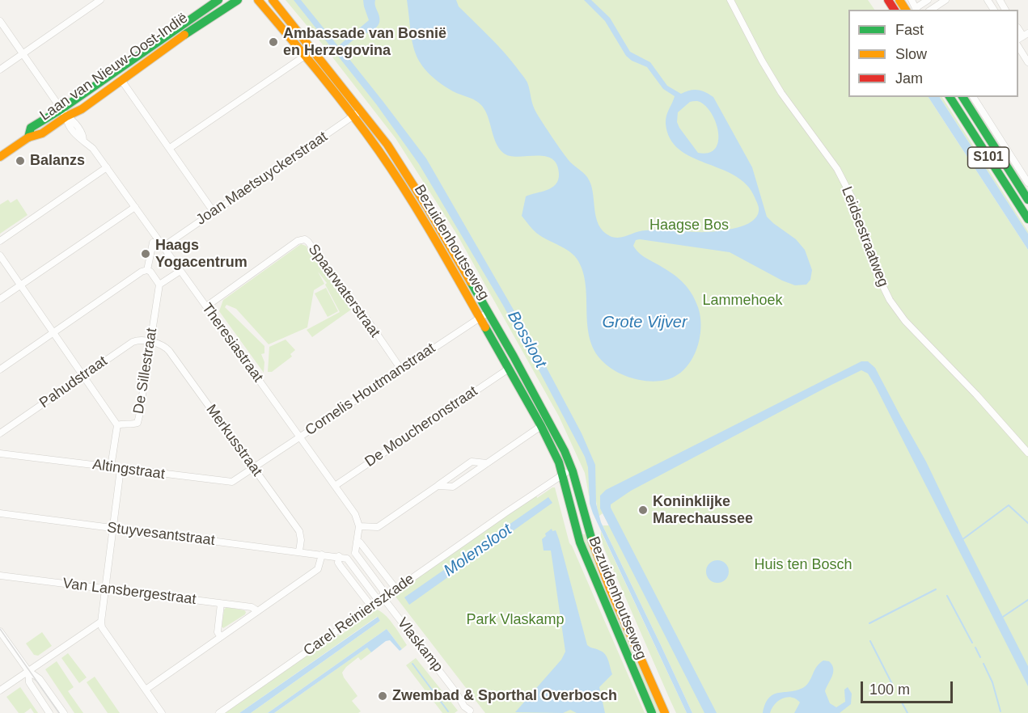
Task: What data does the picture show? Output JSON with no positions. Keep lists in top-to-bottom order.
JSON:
{
  "streets": {
    "main road": ["Laan van Nieuw-Oost-Indië", "S101", "Bezuidenhoutseweg"],
    "street": [
      "Joan Maetsuyckerstraat",
      "Leidsestraatweg",
      "Spaarwaterstraat",
      "Theresiastraat",
      "De Sillestraat",
      "Pahudstraat",
      "Cornelis Houtmanstraat",
      "De Moucheronstraat",
      "Merkusstraat",
      "Altingstraat",
      "Stuyvesantstraat",
      "Van Lansbergestraat",
      "Carel Reinierszkade",
      "Vlaskamp"
    ]
  },
  "crossings": [
    ["Laan van Nieuw-Oost-Indië", "Theresiastraat"],
    ["Joan Maetsuyckerstraat", "Bezuidenhoutseweg"],
    ["Joan Maetsuyckerstraat", "Theresiastraat"],
    ["Bezuidenhoutseweg", "Cornelis Houtmanstraat"],
    ["Bezuidenhoutseweg", "De Moucheronstraat"],
    ["Bezuidenhoutseweg", "Carel Reinierszkade"],
    ["Spaarwaterstraat", "Theresiastraat"],
    ["Spaarwaterstraat", "Cornelis Houtmanstraat"],
    ["Theresiastraat", "Cornelis Houtmanstraat"],
    ["Theresiastraat", "De Moucheronstraat"],
    ["De Sillestraat", "Pahudstraat"],
    ["De Sillestraat", "Merkusstraat"],
    ["De Sillestraat", "Altingstraat"],
    ["Pahudstraat", "Merkusstraat"],
    ["Cornelis Houtmanstraat", "Merkusstraat"],
    ["Cornelis Houtmanstraat", "Altingstraat"],
    ["Merkusstraat", "Altingstraat"],
    ["Merkusstraat", "Stuyvesantstraat"],
    ["Carel Reinierszkade", "Vlaskamp"]
  ],
  "water": ["Grote Vijver", "Bossloot", "Molensloot"],
  "parks": [
    "Haagse Bos",
    "Lammehoek",
    "Huis ten Bosch",
    "Park Vlaskamp"
  ],
  "places": [
    "Ambassade van Bosnië en Herzegovina",
    "Balanzs",
    "Haags Yogacentrum",
    "Koninklijke Marechaussee",
    "Zwembad & Sporthal Overbosch"
  ],
  "legend": ["Fast", "Slow", "Jam"],
  "scale_bar": "100 m"
}
